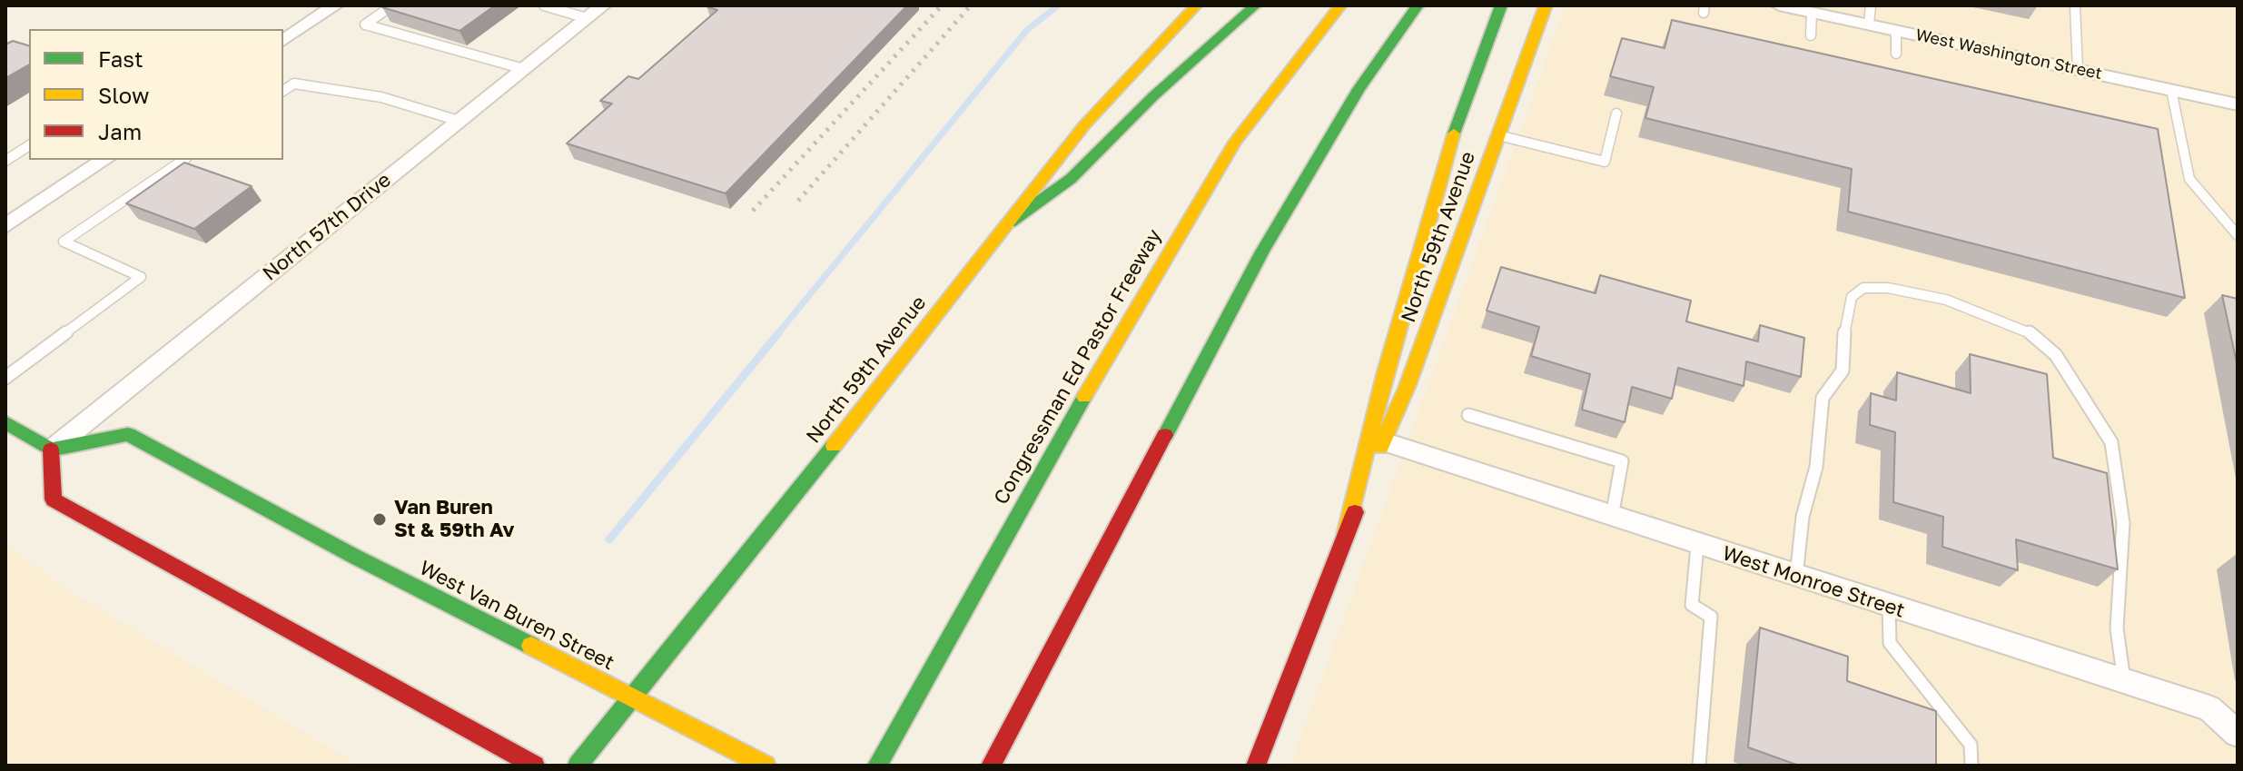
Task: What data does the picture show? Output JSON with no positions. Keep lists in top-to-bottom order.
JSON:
{
  "streets": {
    "main road": ["North 59th Avenue", "Congressman Ed Pastor Freeway", "West Van Buren Street"],
    "street": ["West Washington Street", "North 57th Drive", "West Monroe Street"]
  },
  "crossings": [
    ["North 57th Drive", "West Van Buren Street"],
    ["North 59th Avenue", "West Monroe Street"],
    ["North 59th Avenue", "West Van Buren Street"]
  ],
  "places": ["Van Buren St & 59th Av"],
  "legend": ["Fast", "Slow", "Jam"]
}
